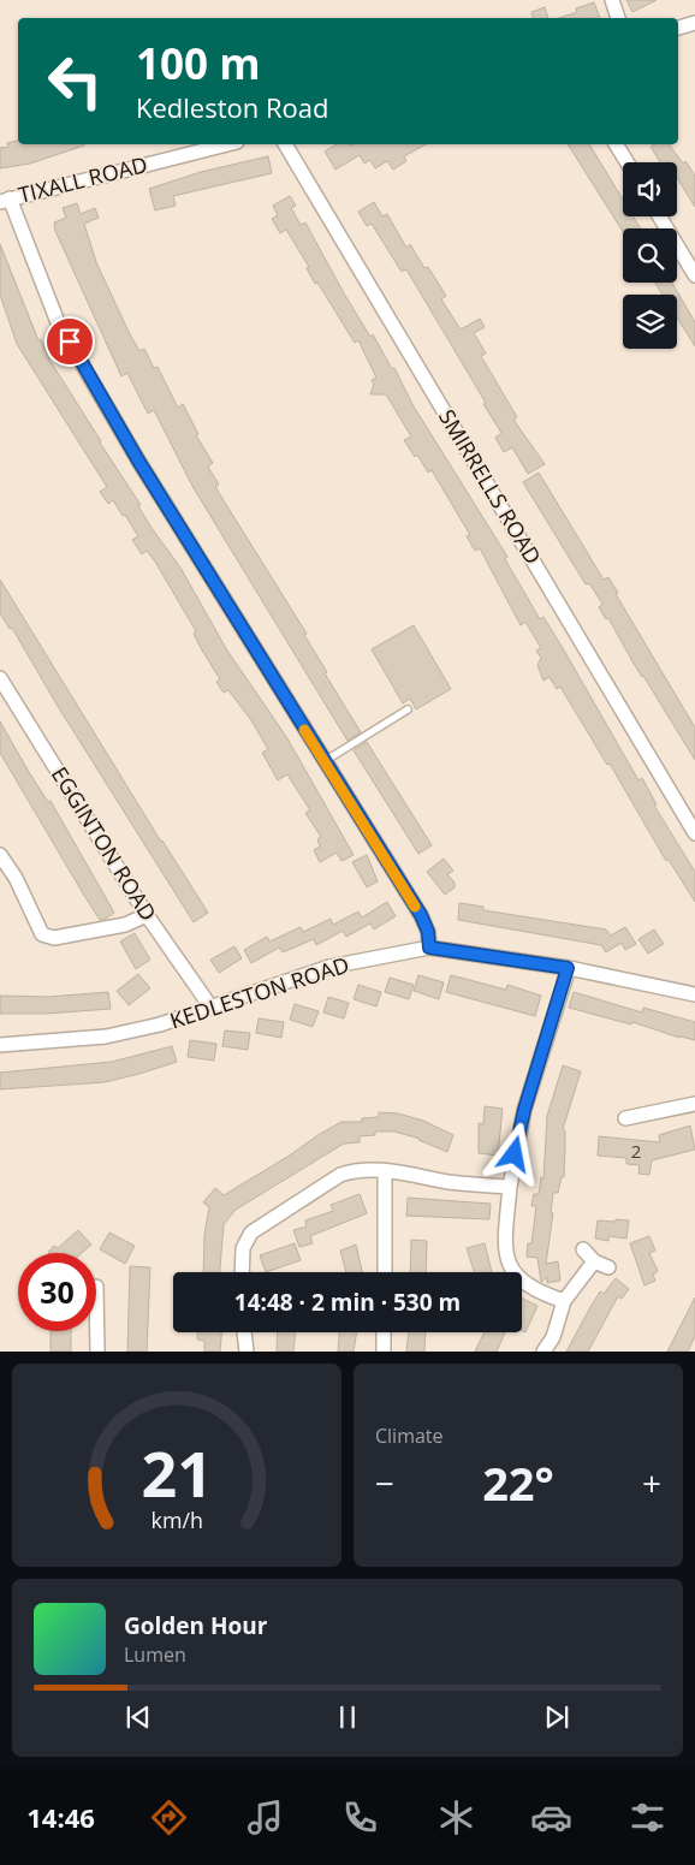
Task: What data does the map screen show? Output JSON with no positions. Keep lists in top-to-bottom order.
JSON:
{
  "streets": {
    "street": [
      "TIXALL ROAD",
      "SMIRRELLS ROAD",
      "EGGINTON ROAD",
      "KEDLESTON ROAD"
    ]
  },
  "crossings": [
    ["EGGINTON ROAD", "KEDLESTON ROAD"]
  ],
  "house_numbers": ["2"],
  "page": {
    "turn": ["100 m", "Kedleston Road"],
    "limit": "30",
    "trip": "14:48 · 2 min · 530 m",
    "tile": "Climate",
    "heat": ["−", "22°", "+"],
    "song": ["Golden Hour", "Lumen"],
    "tabs": "14:46",
    "gauge": ["21", "km/h"]
  }
}
